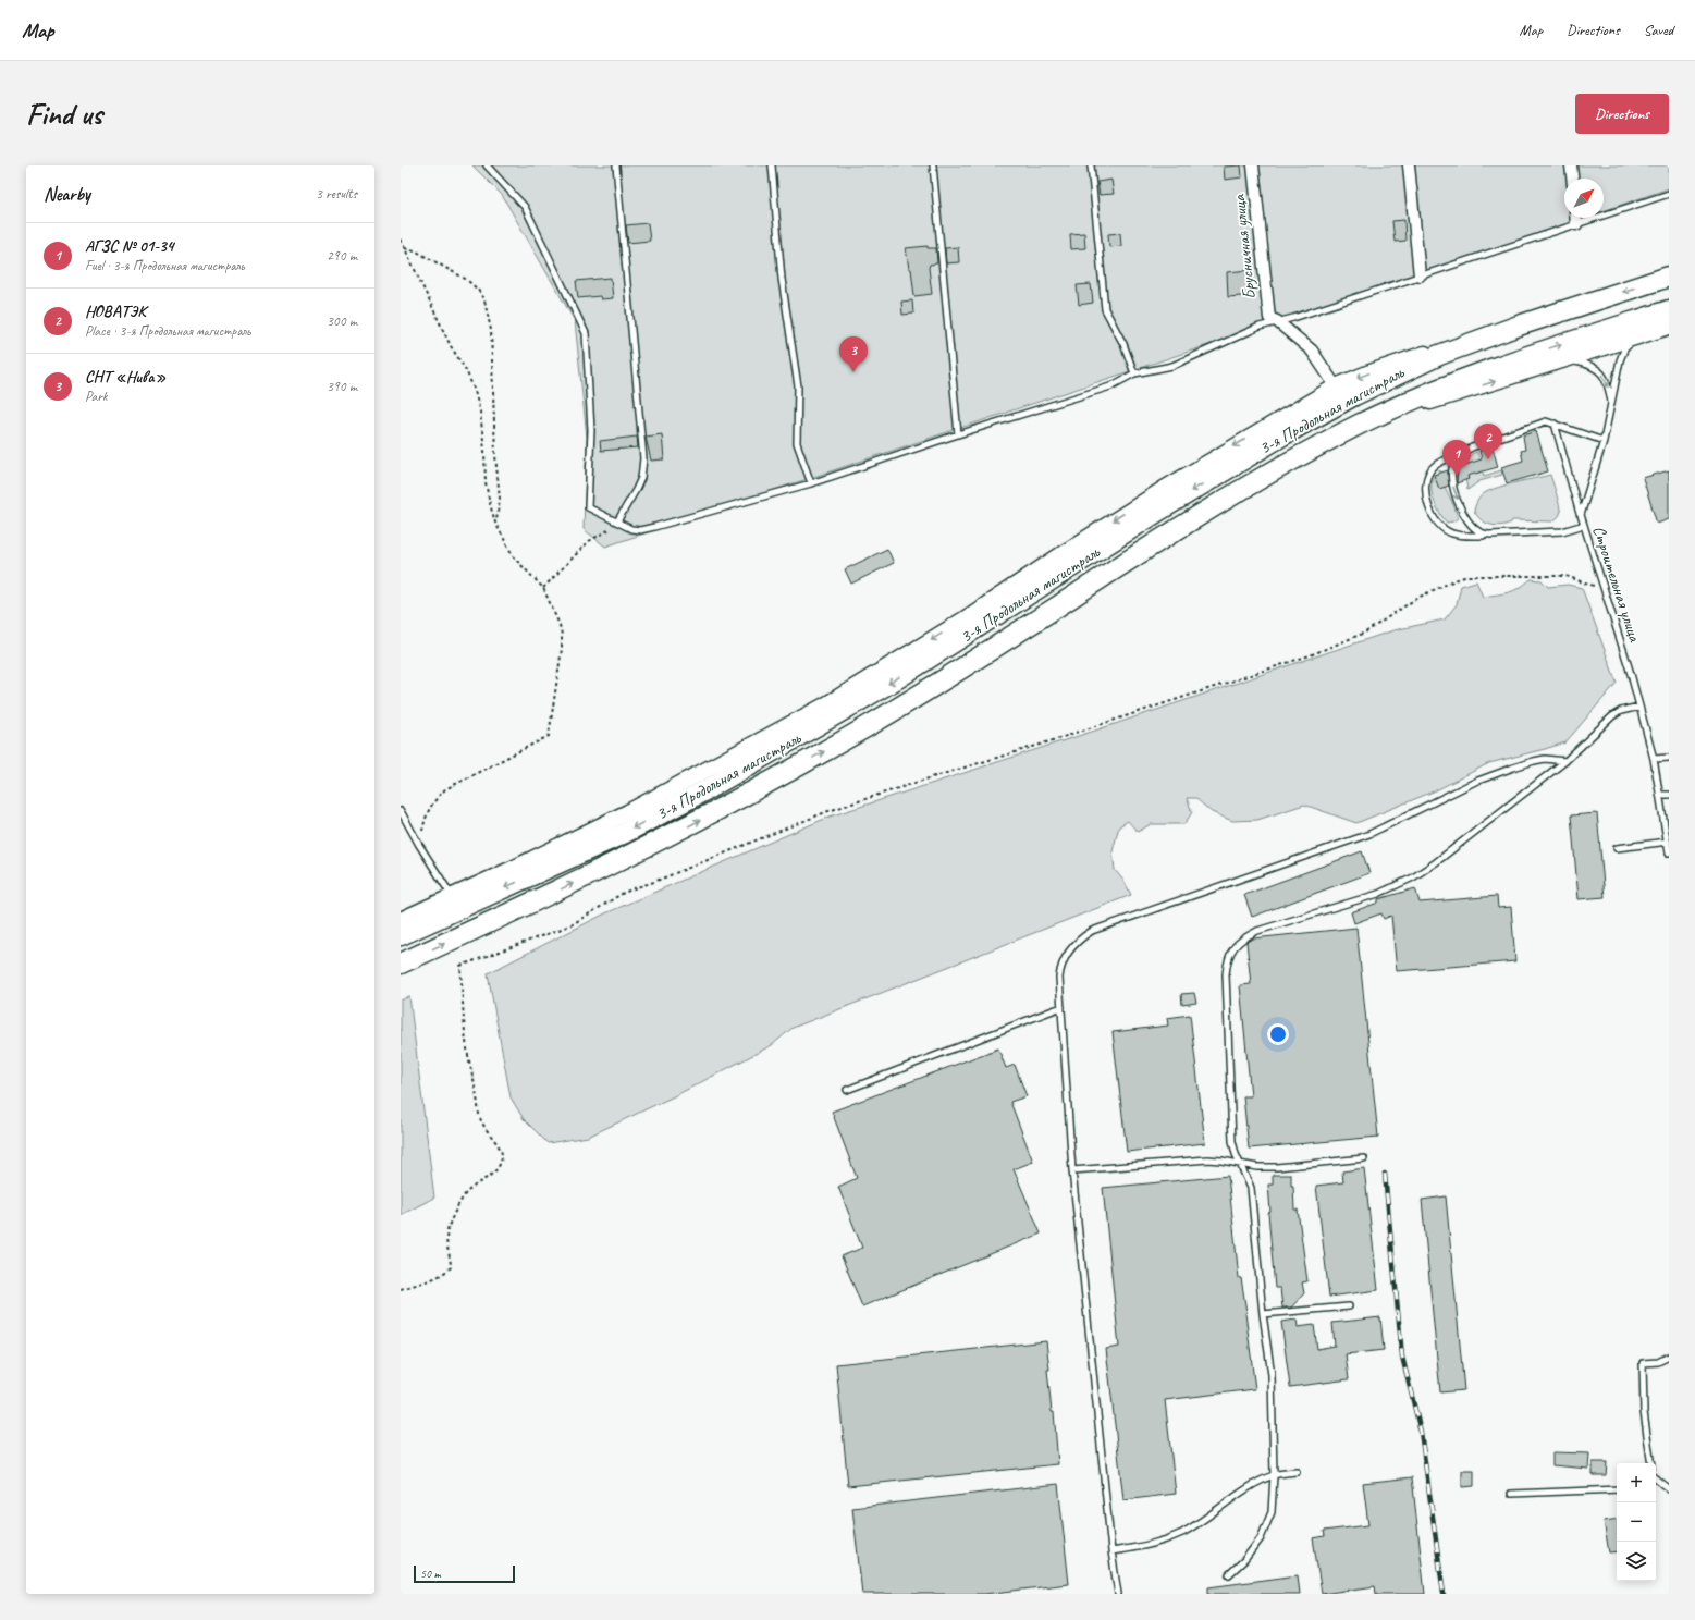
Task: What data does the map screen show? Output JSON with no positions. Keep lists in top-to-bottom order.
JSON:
{
  "streets": {
    "highway": ["3-я Продольная магистраль"],
    "street": ["Брусничная улица"],
    "lane": ["Строительная улица"]
  },
  "scale_bar": "50 m",
  "north": "top right",
  "page": {
    "header": "Map",
    "nav": ["Map", "Directions", "Saved"],
    "buttons": "Directions",
    "title": "Find us",
    "heading": ["Nearby", "3 results"],
    "list": [
      {
        "mark": "1",
        "name": "АГЗС № 01-34",
        "note": "Fuel · 3-я Продольная магистраль",
        "value": "290 m"
      },
      {
        "mark": "2",
        "name": "НОВАТЭК",
        "note": "Place · 3-я Продольная магистраль",
        "value": "300 m"
      },
      {
        "mark": "3",
        "name": "СНТ «Нива»",
        "note": "Park",
        "value": "390 m"
      }
    ],
    "pins": ["3", "2", "1"],
    "map_buttons": ["+", "−"],
    "scale": "50 m"
  }
}
